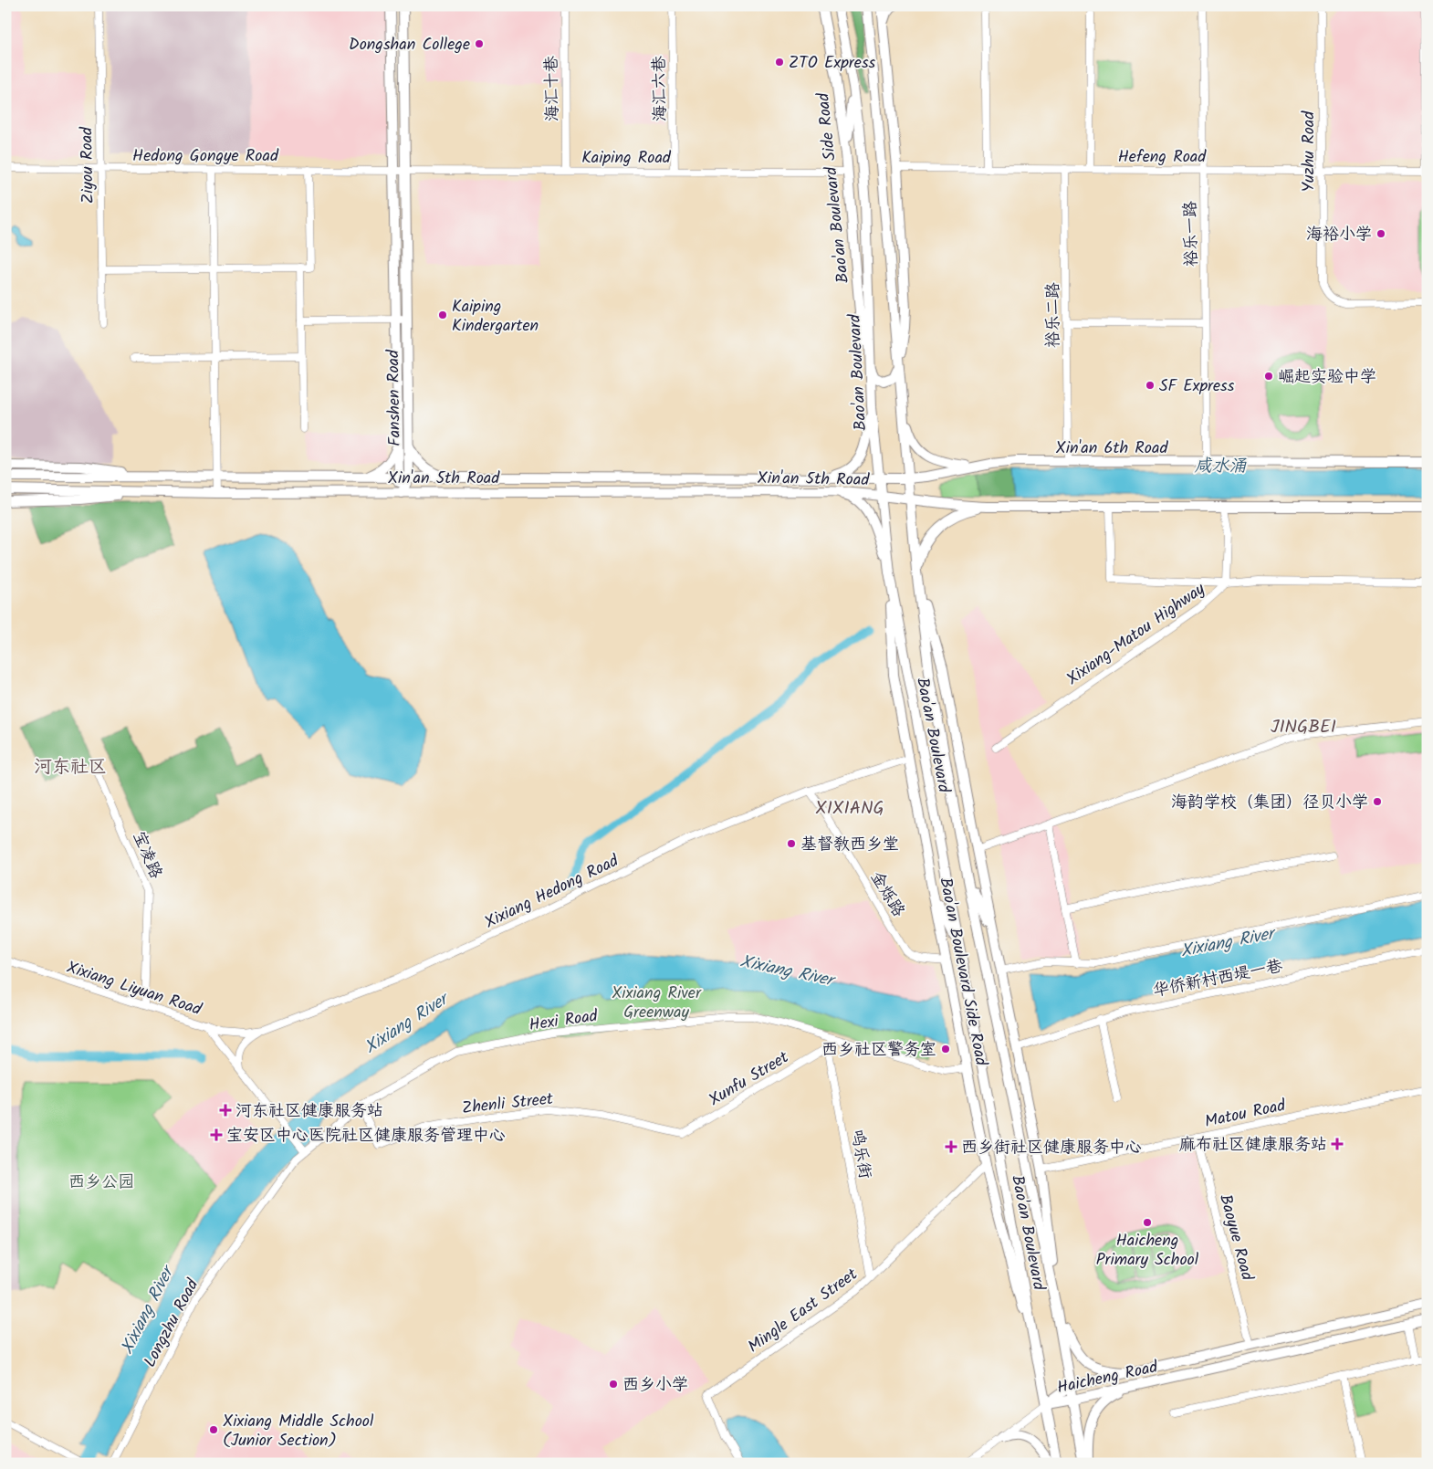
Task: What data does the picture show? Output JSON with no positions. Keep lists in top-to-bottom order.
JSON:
{
  "streets": {
    "main road": [
      "Bao'an Boulevard Side Road",
      "Bao'an Boulevard",
      "Fanshen Road",
      "Xin'an 6th Road",
      "Xin'an 5th Road",
      "Haicheng Road"
    ],
    "street": [
      "海汇十巷",
      "海汇六巷",
      "Yuzhu Road",
      "Hedong Gongye Road",
      "Hefeng Road",
      "Kaiping Road",
      "Ziyou Road",
      "裕乐一路",
      "裕乐二路",
      "Xixiang-Matou Highway",
      "宝凌路",
      "Xixiang Hedong Road",
      "金烁路",
      "华侨新村西堤一巷",
      "Xixiang Liyuan Road",
      "Hexi Road",
      "Xunfu Street",
      "Zhenli Street",
      "Matou Road",
      "鸣乐街",
      "Baoyue Road",
      "Mingle East Street",
      "Longzhu Road"
    ]
  },
  "crossings": [
    ["海汇十巷", "Kaiping Road"],
    ["海汇六巷", "Kaiping Road"],
    ["Yuzhu Road", "Hefeng Road"],
    ["Hedong Gongye Road", "Kaiping Road"],
    ["Hedong Gongye Road", "Ziyou Road"],
    ["Hedong Gongye Road", "Fanshen Road"],
    ["Hefeng Road", "裕乐一路"],
    ["Hefeng Road", "裕乐二路"],
    ["Kaiping Road", "Bao'an Boulevard Side Road"],
    ["Kaiping Road", "Fanshen Road"],
    ["Bao'an Boulevard Side Road", "Bao'an Boulevard"],
    ["Bao'an Boulevard Side Road", "Xixiang Hedong Road"],
    ["Bao'an Boulevard Side Road", "金烁路"],
    ["Bao'an Boulevard Side Road", "Hexi Road"],
    ["Bao'an Boulevard Side Road", "Mingle East Street"],
    ["裕乐一路", "Xin'an 6th Road"],
    ["裕乐二路", "Xin'an 6th Road"],
    ["Bao'an Boulevard", "Xin'an 6th Road"],
    ["Bao'an Boulevard", "Xin'an 5th Road"],
    ["Bao'an Boulevard", "Haicheng Road"],
    ["Fanshen Road", "Xin'an 5th Road"],
    ["Xin'an 6th Road", "Xin'an 5th Road"],
    ["宝凌路", "Xixiang Liyuan Road"],
    ["Xixiang Hedong Road", "金烁路"],
    ["Xixiang Hedong Road", "Xixiang Liyuan Road"],
    ["Xixiang Liyuan Road", "Hexi Road"],
    ["Hexi Road", "Zhenli Street"],
    ["Hexi Road", "Longzhu Road"],
    ["Xunfu Street", "Zhenli Street"],
    ["Xunfu Street", "鸣乐街"],
    ["Matou Road", "Baoyue Road"],
    ["鸣乐街", "Mingle East Street"],
    ["Baoyue Road", "Haicheng Road"]
  ],
  "districts": ["JINGBEI", "河东社区", "XIXIANG"],
  "water": ["咸水涌", "Xixiang River"],
  "parks": ["Xixiang River Greenway", "西乡公园"],
  "places": {
    "other": [
      "Dongshan College",
      "ZTO Express",
      "海裕小学",
      "Kaiping Kindergarten",
      "崛起实验中学",
      "SF Express",
      "海韵学校（集团）径贝小学",
      "基督教西乡堂",
      "西乡社区警务室",
      "Haicheng Primary School",
      "西乡小学",
      "Xixiang Middle School (Junior Section)"
    ],
    "health": [
      "河东社区健康服务站",
      "宝安区中心医院社区健康服务管理中心",
      "麻布社区健康服务站",
      "西乡街社区健康服务中心"
    ]
  }
}
